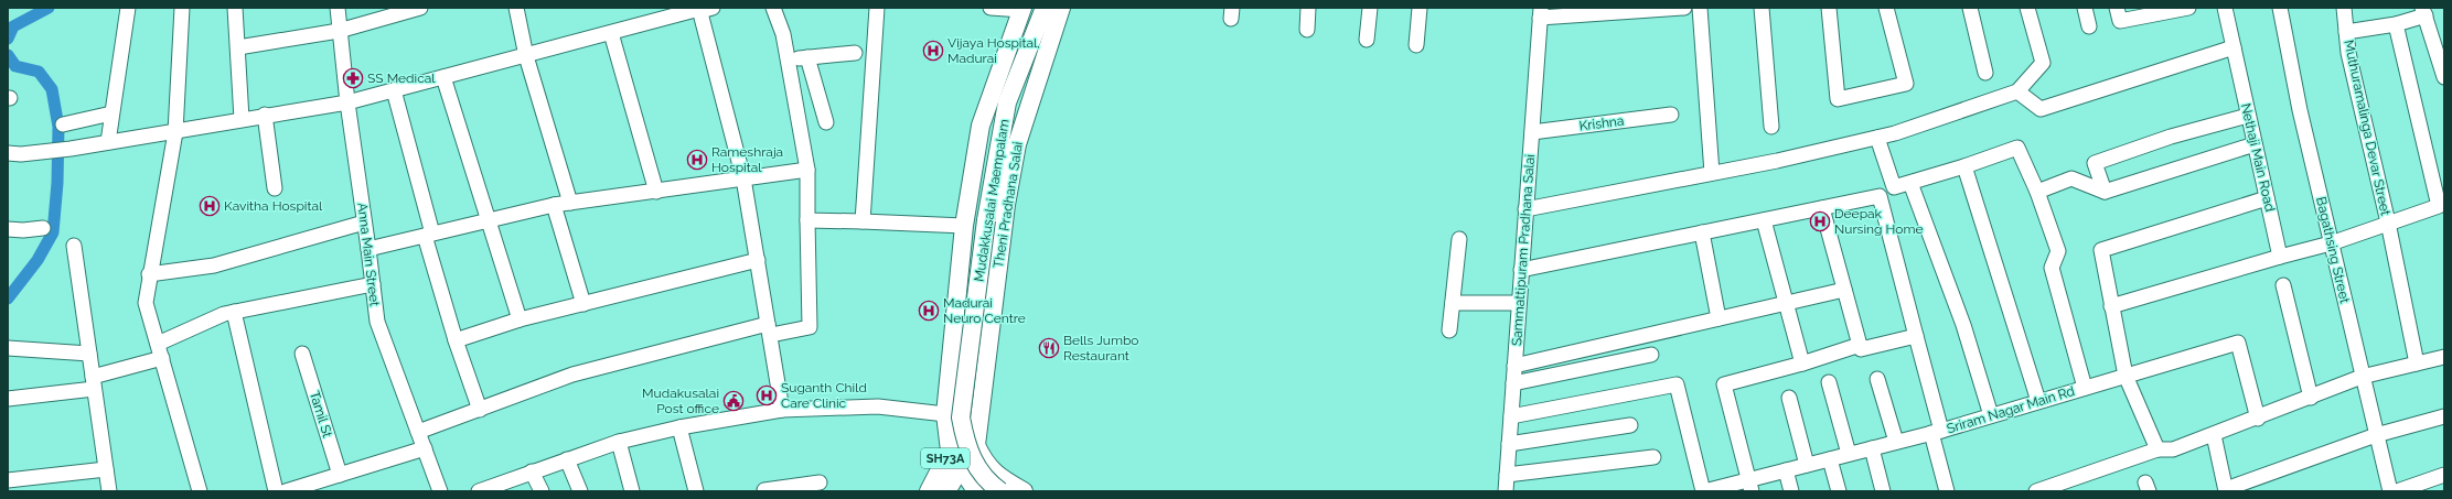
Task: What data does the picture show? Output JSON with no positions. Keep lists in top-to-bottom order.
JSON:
{
  "streets": {
    "main road": ["Mudakkusalai Maempalam", "Theni Pradhana Salai", "SH73A"],
    "street": [
      "Krishna",
      "Muthuramalinga Devar Street",
      "Nethaji Main Road",
      "Sammattipuram Pradhana Salai",
      "Bagathsing Street",
      "Anna Main Street",
      "Sriram Nagar Main Rd",
      "Tamil St"
    ]
  },
  "crossings": [
    ["Krishna", "Sammattipuram Pradhana Salai"],
    ["Theni Pradhana Salai", "SH73A"]
  ],
  "places": {
    "hospital": [
      "Vijaya Hospital, Madurai",
      "Rameshraja Hospital",
      "Kavitha Hospital",
      "Deepak Nursing Home",
      "Madurai Neuro Centre",
      "Suganth Child Care Clinic"
    ],
    "pharmacy": ["SS Medical"],
    "restaurant": ["Bells Jumbo Restaurant"],
    "public building": ["Mudakusalai Post office"]
  }
}
